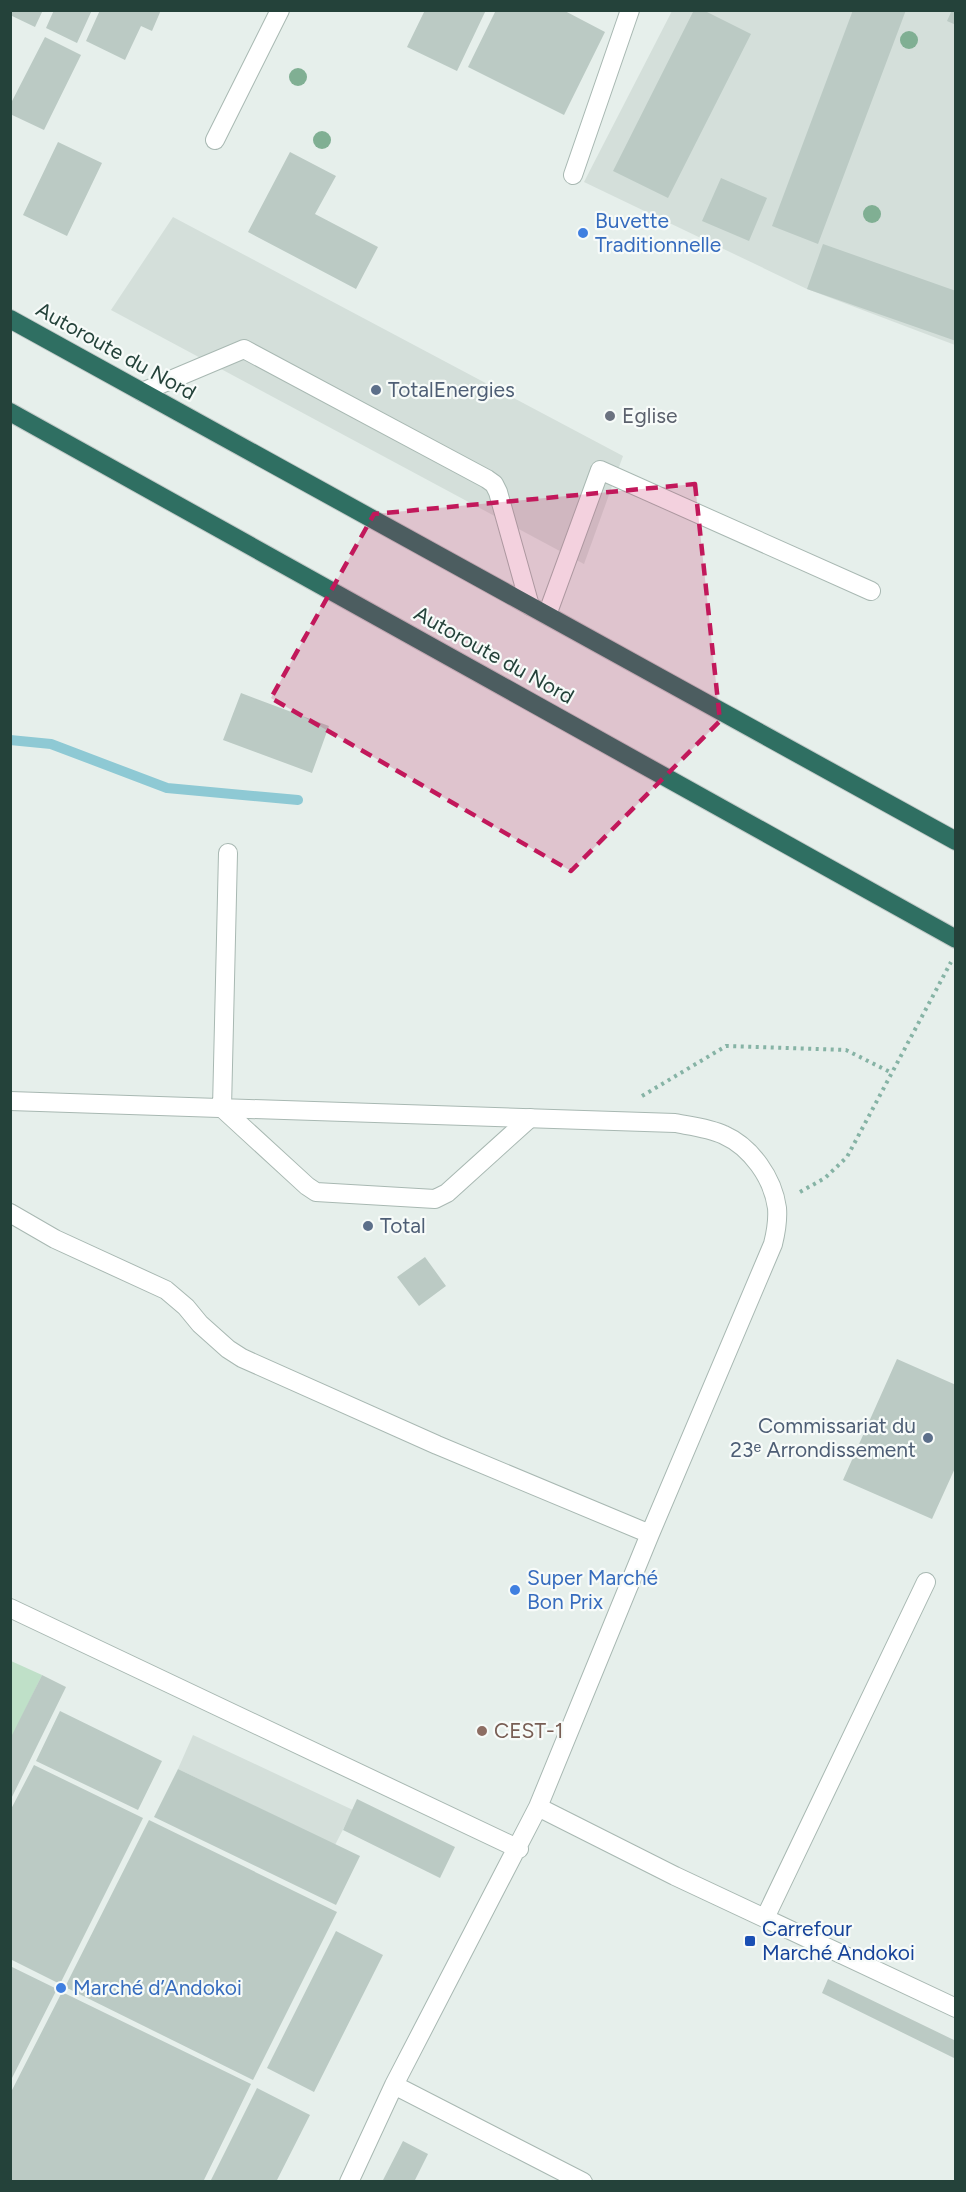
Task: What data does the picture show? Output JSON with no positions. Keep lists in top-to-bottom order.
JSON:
{
  "streets": {
    "highway": ["Autoroute du Nord"]
  },
  "places": {
    "other": [
      "Buvette Traditionnelle",
      "TotalEnergies",
      "Eglise",
      "Total",
      "Commissariat du 23ᵉ Arrondissement",
      "Super Marché Bon Prix",
      "CEST-1",
      "Marché d’Andokoi"
    ],
    "transit": ["Carrefour Marché Andokoi"]
  }
}
